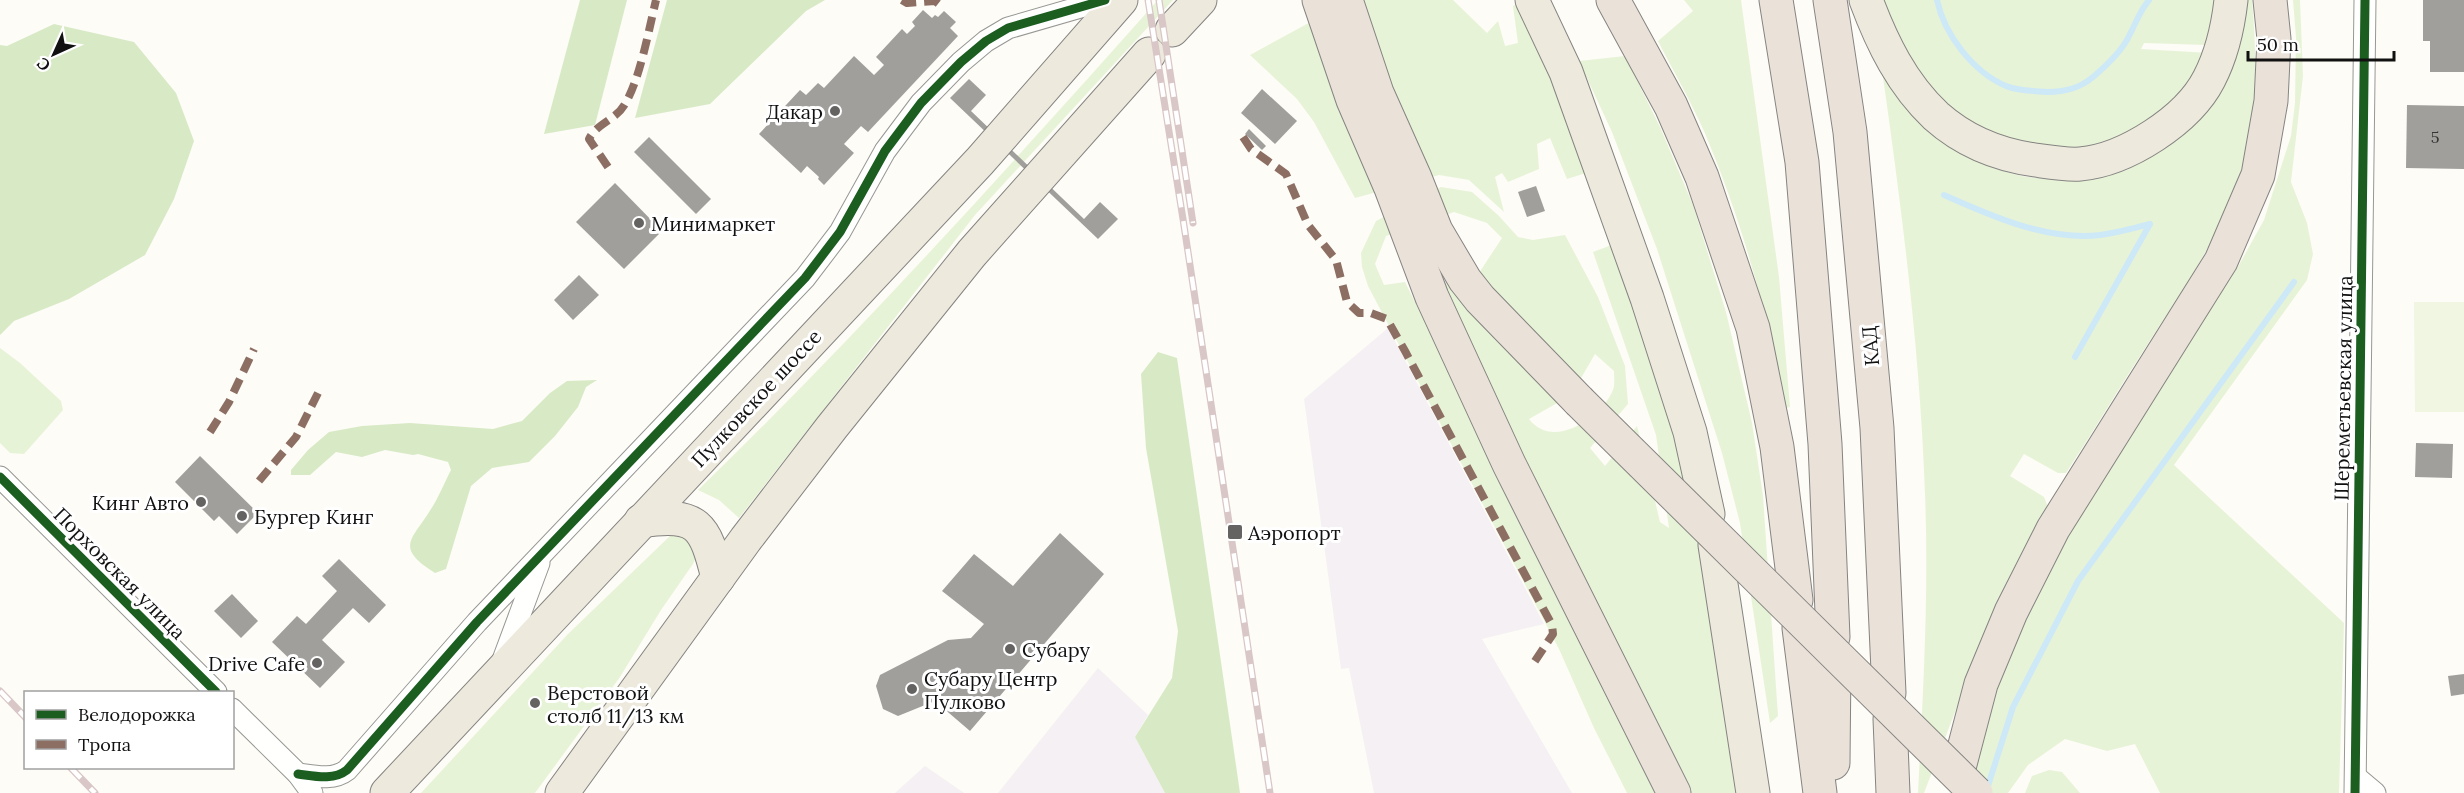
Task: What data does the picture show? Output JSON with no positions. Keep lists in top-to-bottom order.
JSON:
{
  "streets": {
    "highway": ["КАД"],
    "main road": ["Пулковское шоссе"],
    "street": ["Шереметьевская улица", "Порховская улица"]
  },
  "places": {
    "other": [
      "Дакар",
      "Минимаркет",
      "Кинг Авто",
      "Бургер Кинг",
      "Субару",
      "Drive Cafe",
      "Субару Центр Пулково",
      "Верстовой столб 11/13 км"
    ],
    "transit": ["Аэропорт"]
  },
  "house_numbers": ["5"],
  "legend": ["Велодорожка", "Тропа"],
  "scale_bar": "50 m",
  "north": "bottom left"
}
